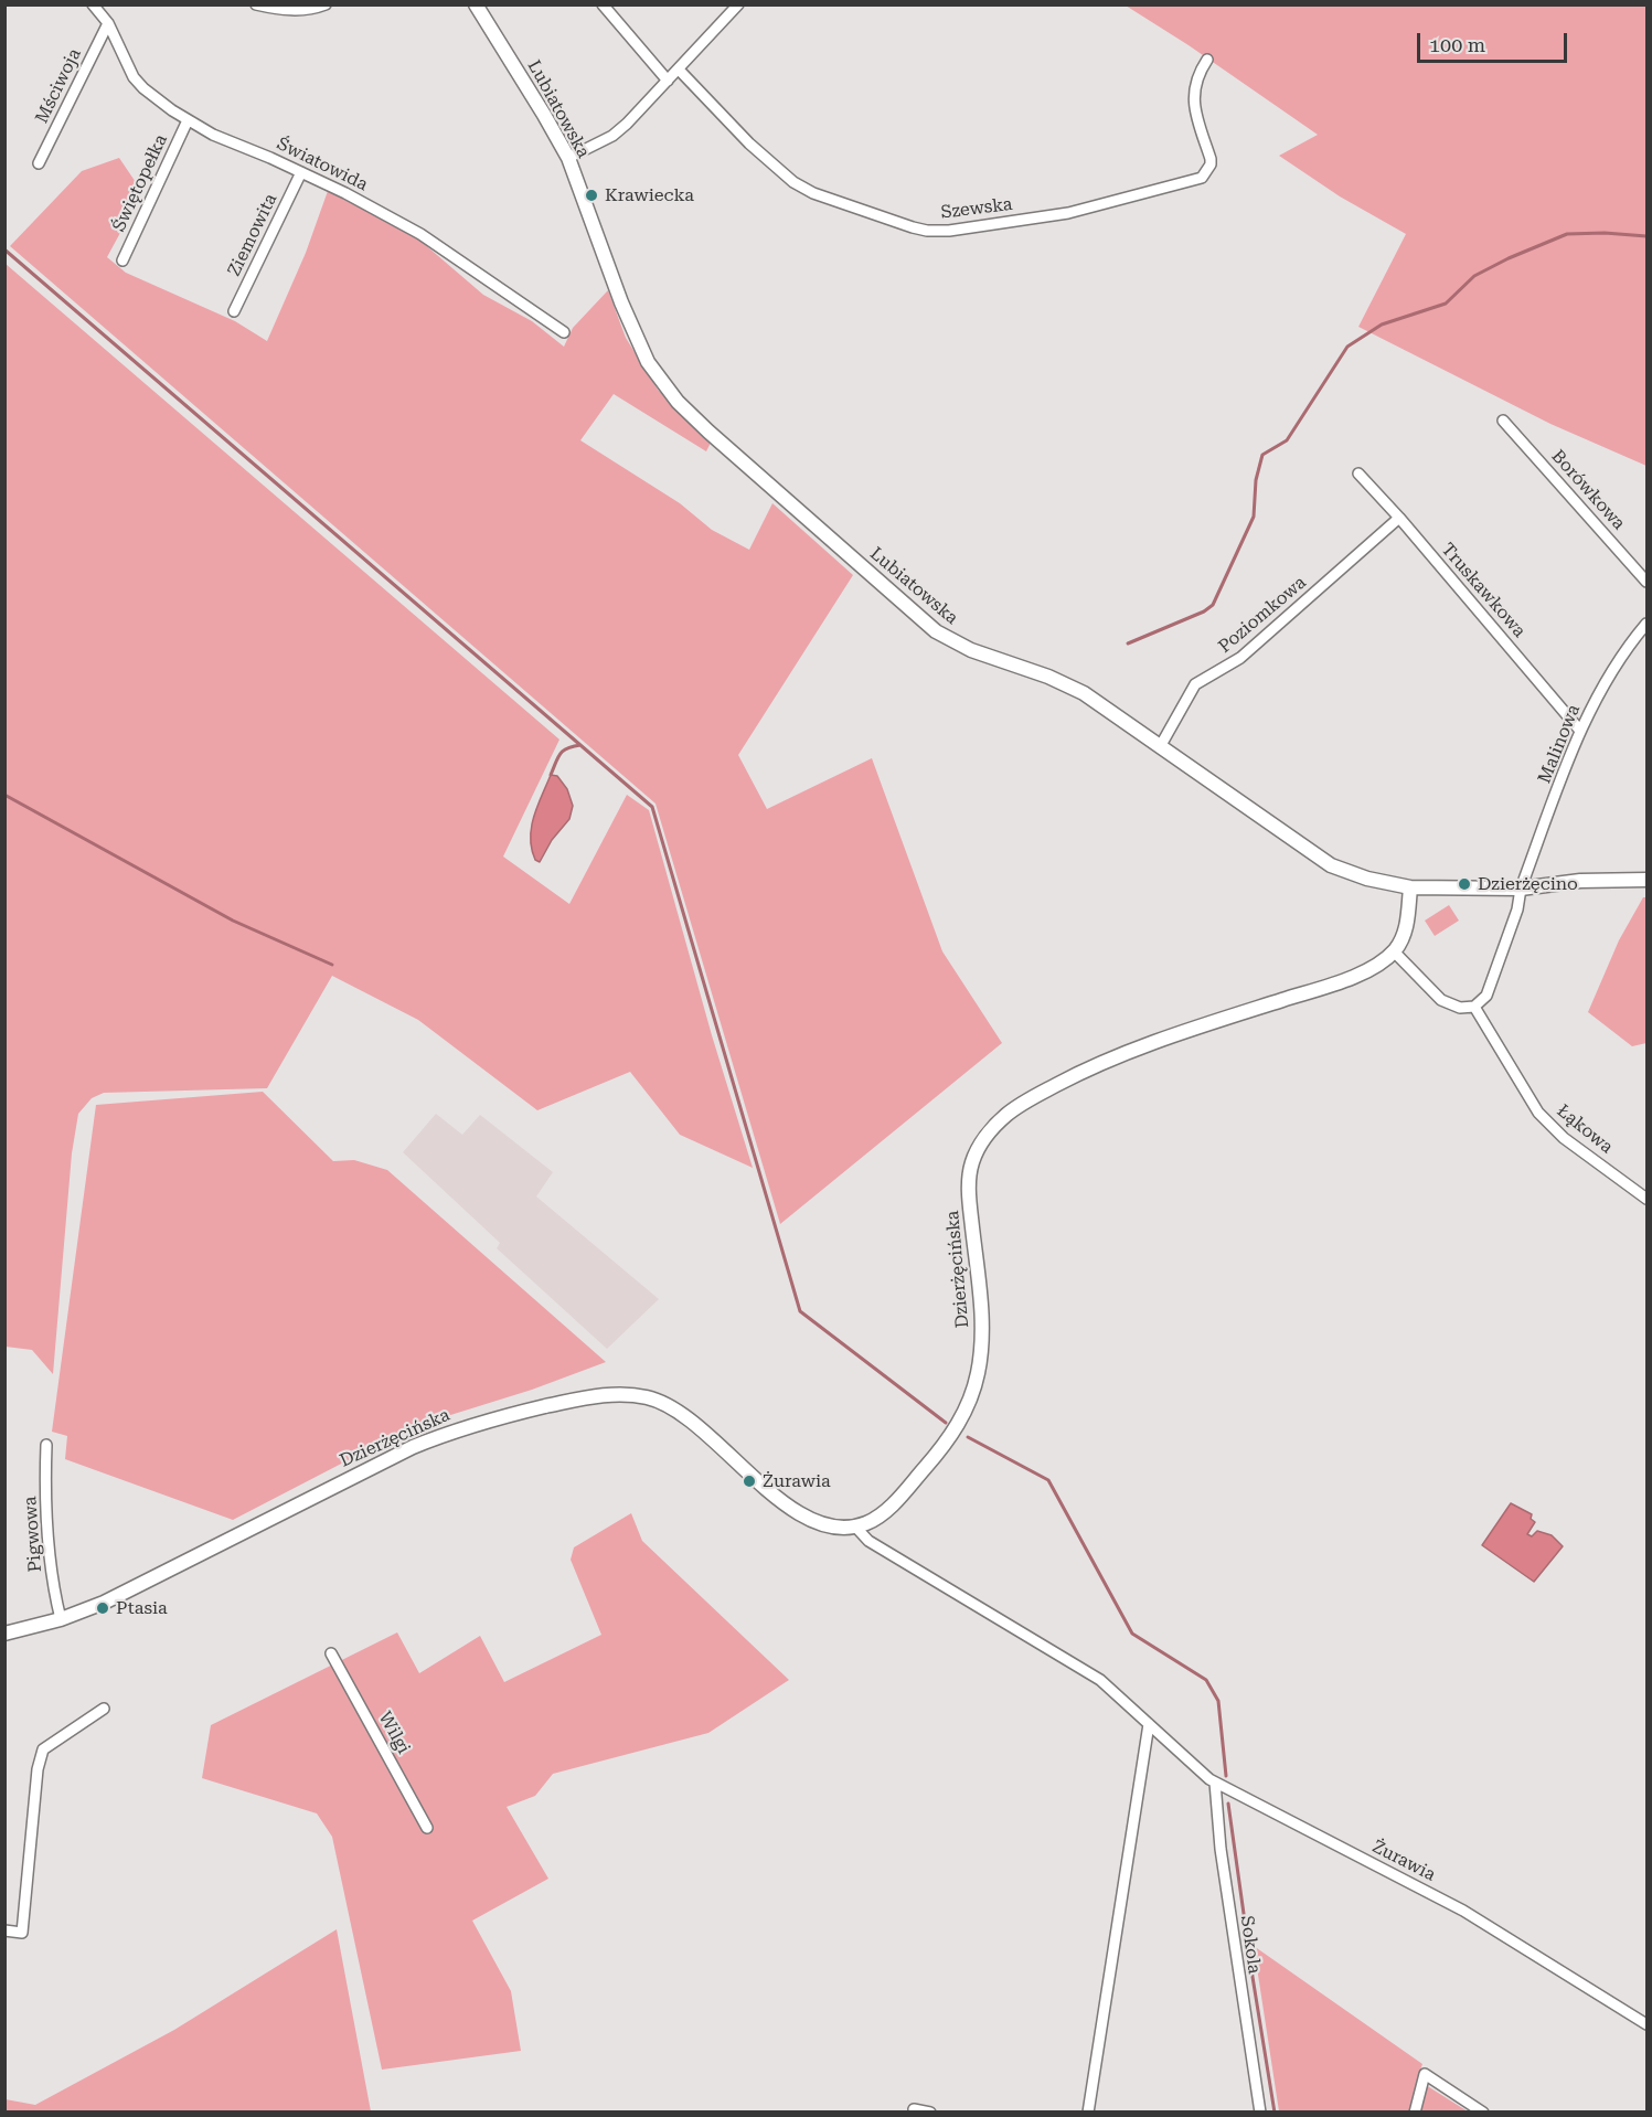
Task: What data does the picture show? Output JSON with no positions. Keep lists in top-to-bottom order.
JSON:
{
  "streets": {
    "street": [
      "Mściwoja",
      "Lubiatowska",
      "Światowida",
      "Świętopełka",
      "Szewska",
      "Ziemowita",
      "Borówkowa",
      "Truskawkowa",
      "Poziomkowa",
      "Malinowa",
      "Łąkowa",
      "Dzierżęcińska",
      "Pigwowa",
      "Wilgi",
      "Żurawia",
      "Sokola"
    ]
  },
  "crossings": [
    ["Mściwoja", "Światowida"],
    ["Lubiatowska", "Poziomkowa"],
    ["Lubiatowska", "Malinowa"],
    ["Światowida", "Świętopełka"],
    ["Światowida", "Ziemowita"],
    ["Truskawkowa", "Poziomkowa"],
    ["Truskawkowa", "Malinowa"],
    ["Dzierżęcińska", "Pigwowa"],
    ["Dzierżęcińska", "Żurawia"],
    ["Żurawia", "Sokola"]
  ],
  "places": [
    "Krawiecka",
    "Dzierżęcino",
    "Żurawia",
    "Ptasia"
  ],
  "scale_bar": "100 m"
}
